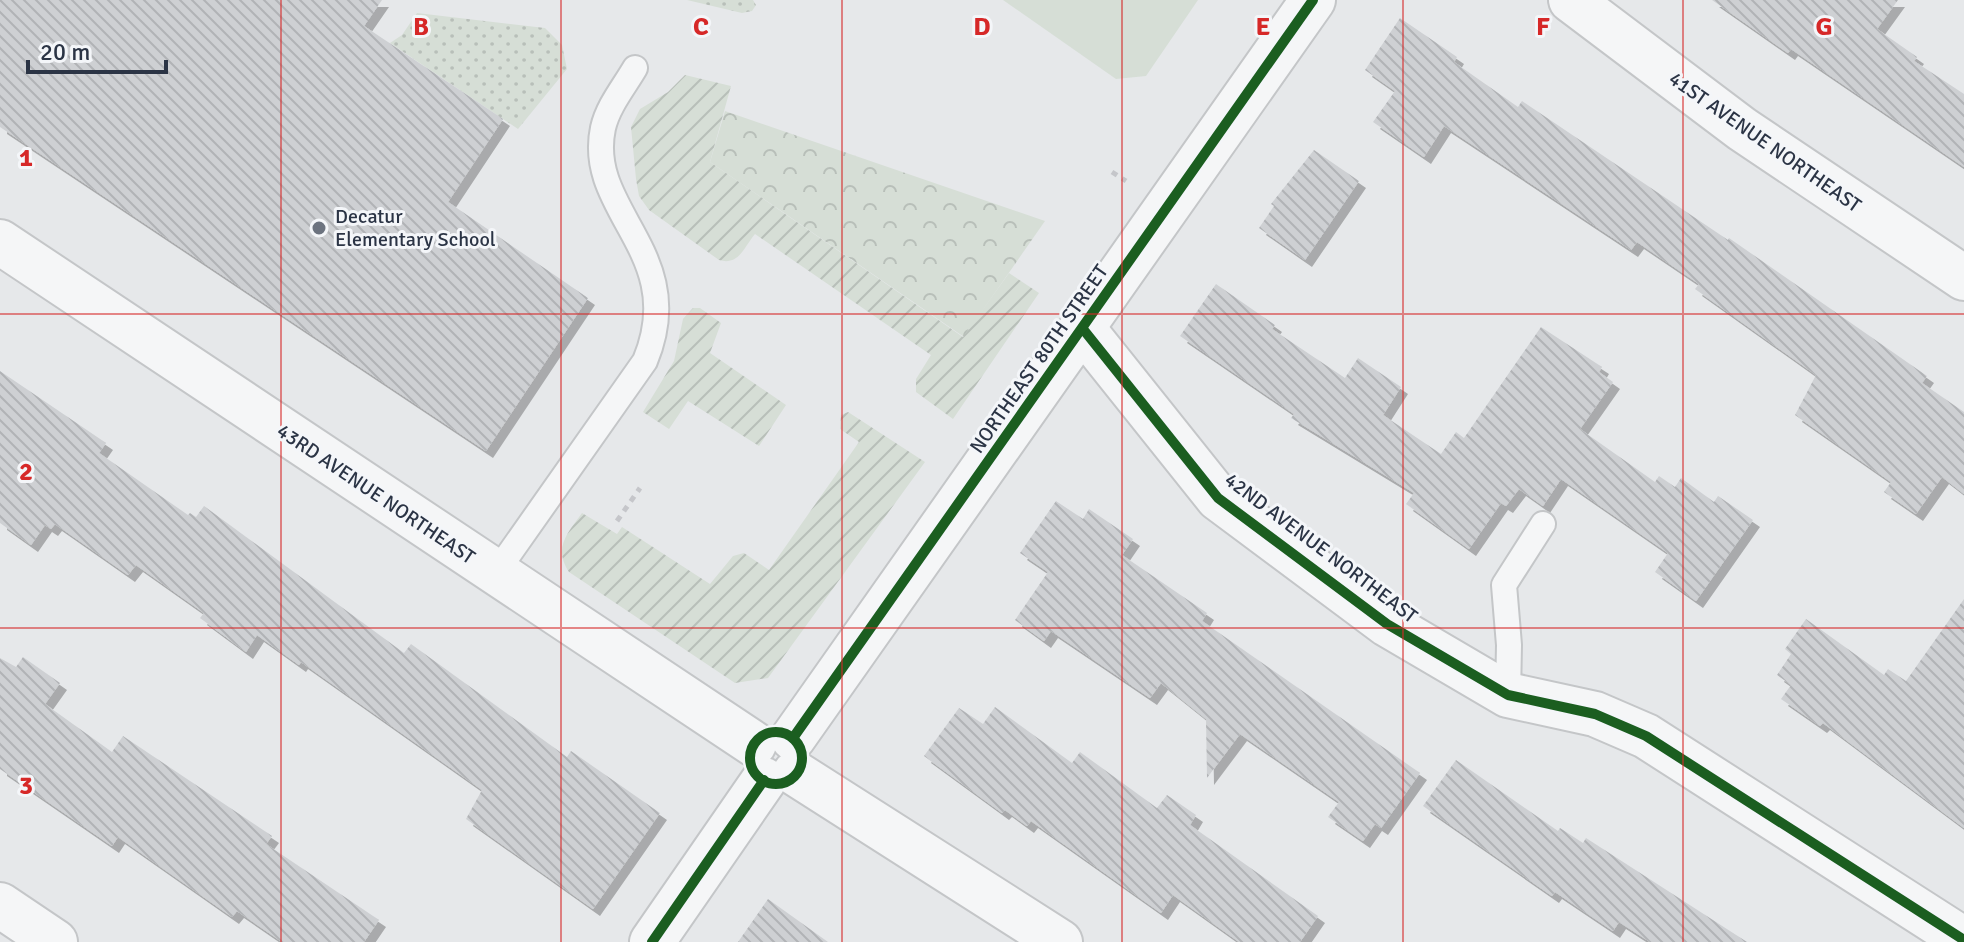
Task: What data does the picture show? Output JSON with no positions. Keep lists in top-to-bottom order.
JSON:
{
  "streets": {
    "street": [
      "41ST AVENUE NORTHEAST",
      "NORTHEAST 80TH STREET",
      "43RD AVENUE NORTHEAST",
      "42ND AVENUE NORTHEAST"
    ]
  },
  "crossings": [
    ["NORTHEAST 80TH STREET", "43RD AVENUE NORTHEAST"],
    ["NORTHEAST 80TH STREET", "42ND AVENUE NORTHEAST"]
  ],
  "places": ["Decatur Elementary School"],
  "scale_bar": "20 m",
  "grid": {
    "columns": [
      "B",
      "C",
      "D",
      "E",
      "F",
      "G"
    ],
    "rows": ["1", "2", "3"]
  }
}
